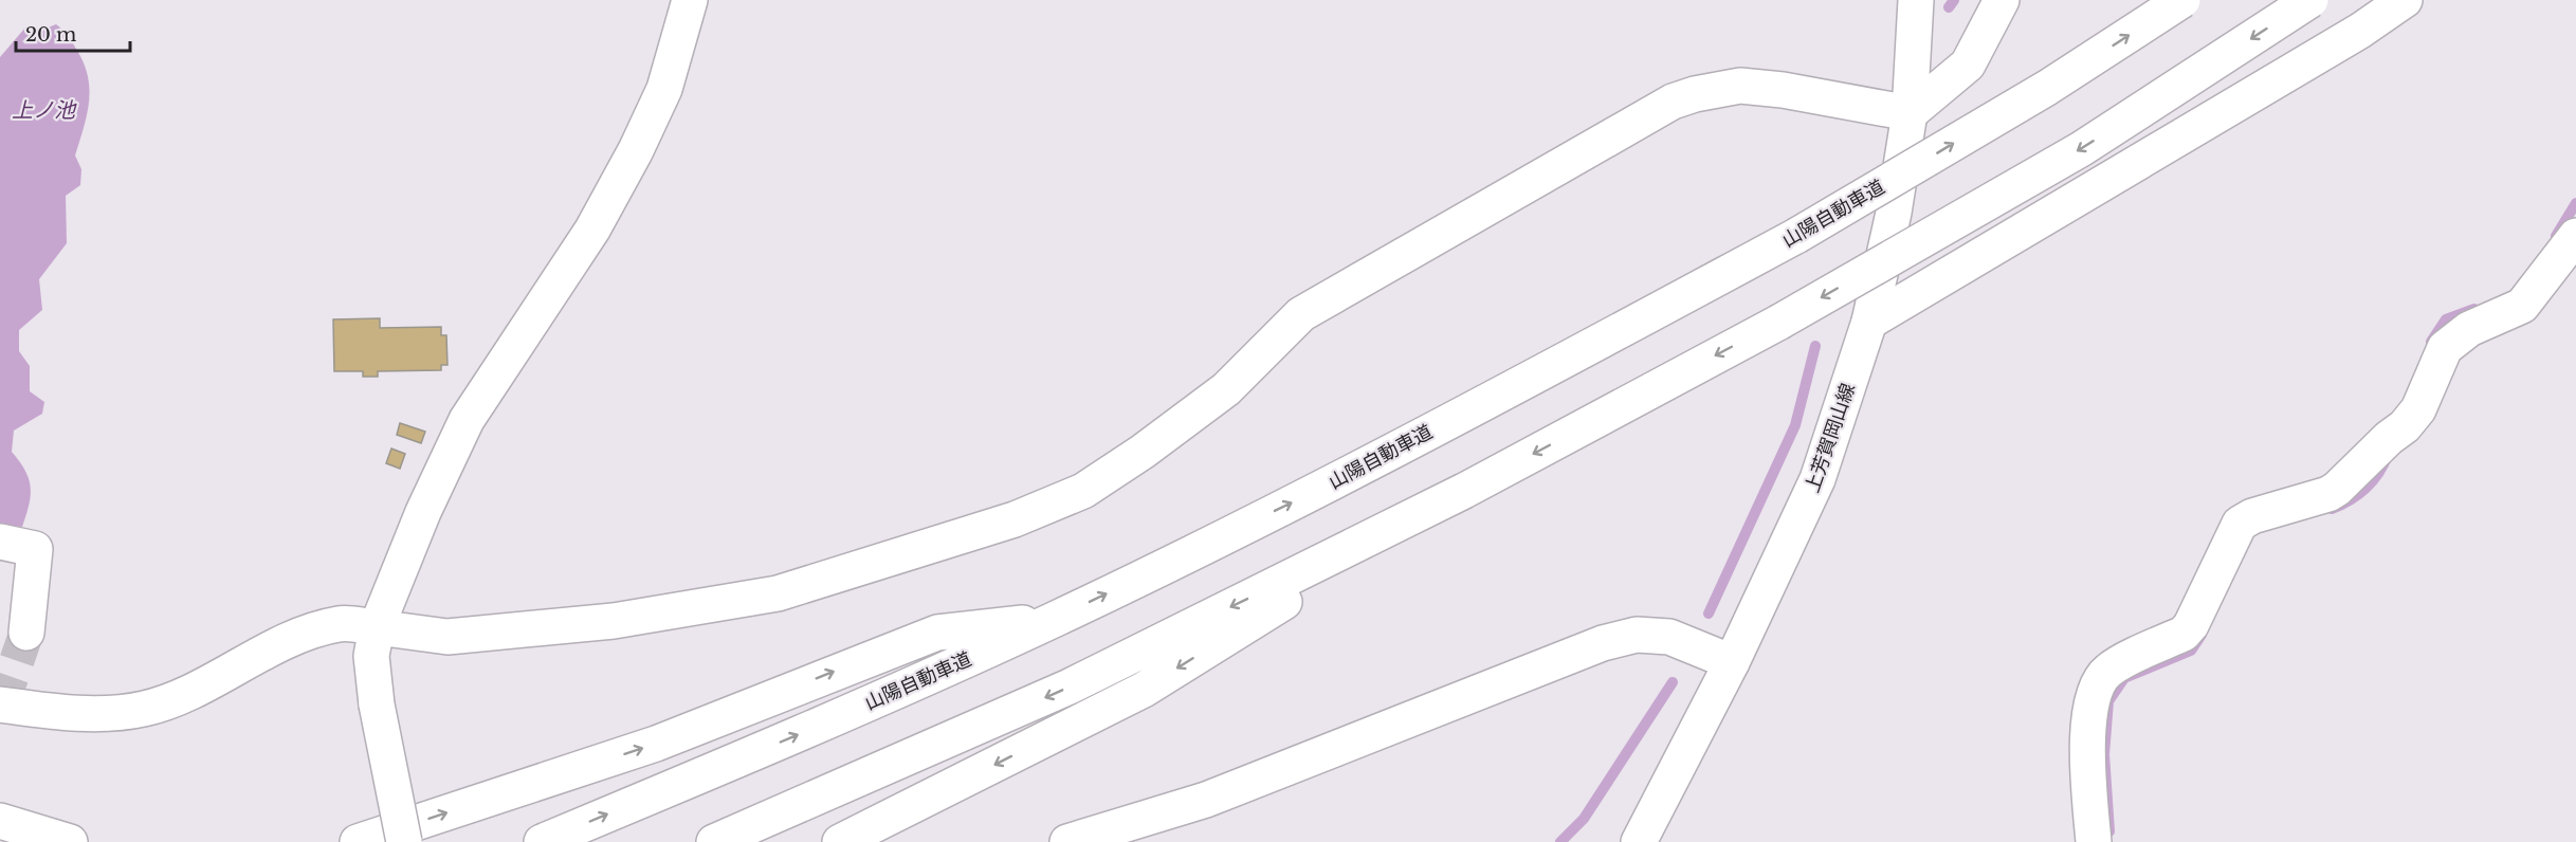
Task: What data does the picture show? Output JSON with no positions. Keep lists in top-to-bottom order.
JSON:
{
  "streets": {
    "main road": ["山陽自動車道", "上芳賀岡山線"]
  },
  "water": ["上ノ池"],
  "scale_bar": "20 m"
}
